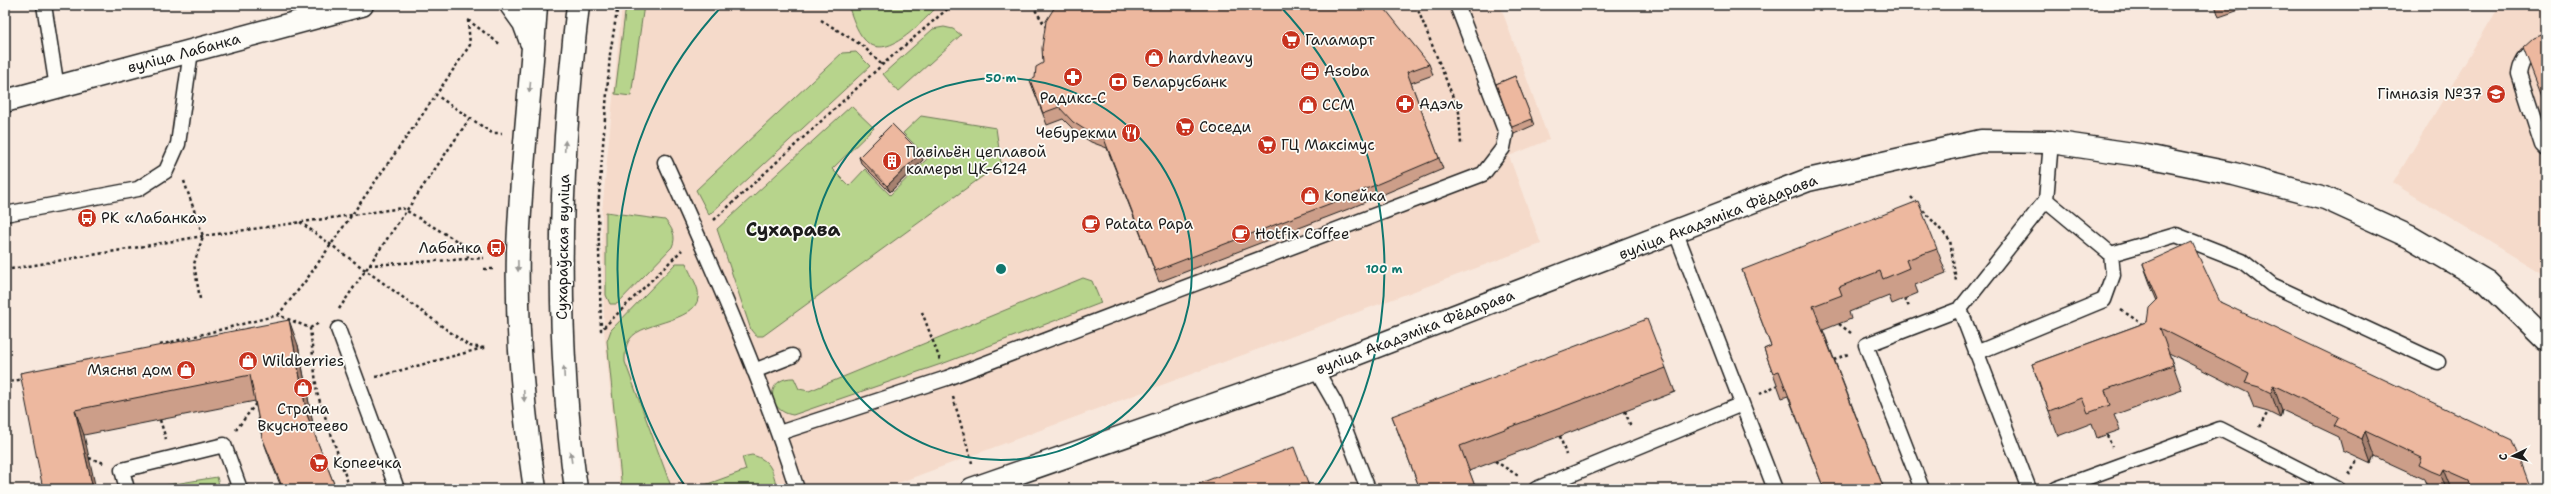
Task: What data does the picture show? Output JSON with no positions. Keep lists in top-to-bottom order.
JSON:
{
  "streets": {
    "street": ["вуліца Лабанка", "вуліца Акадэміка Фёдарава", "Сухараўская вуліца"]
  },
  "districts": ["Сухарава"],
  "places": {
    "supermarket": [
      "Галамарт",
      "Соседи",
      "ГЦ Максімус",
      "Копеечка"
    ],
    "shop": [
      "hardvheavy",
      "ССМ",
      "Копейка",
      "Wildberries",
      "Мясны дом",
      "Страна Вкуснотеево"
    ],
    "office": ["Asoba"],
    "pharmacy": ["Радикс-С", "Адэль"],
    "bank": ["Беларусбанк"],
    "school or university": ["Гімназія №37"],
    "restaurant": ["Чебурекми"],
    "building": ["Павільён цеплавой камеры ЦК-6124"],
    "bus stop": ["РК «Лабанка»", "Лабанка"],
    "cafe": ["Patata Papa", "Hotfix Coffee"]
  },
  "north": "left",
  "rings": ["50 m", "100 m"]
}
